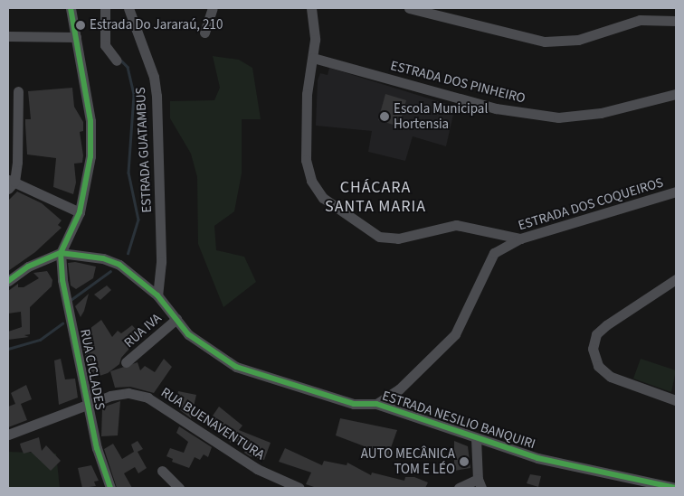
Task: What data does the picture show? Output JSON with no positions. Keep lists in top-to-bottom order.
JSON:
{
  "streets": {
    "street": [
      "ESTRADA DOS PINHEIRO",
      "ESTRADA GUATAMBUS",
      "ESTRADA DOS COQUEIROS",
      "RUA IVA",
      "RUA CICLADES",
      "ESTRADA NESILIO BANQUIRI",
      "RUA BUENAVENTURA"
    ]
  },
  "crossings": [
    ["ESTRADA GUATAMBUS", "ESTRADA NESILIO BANQUIRI"],
    ["ESTRADA DOS COQUEIROS", "ESTRADA NESILIO BANQUIRI"],
    ["RUA IVA", "ESTRADA NESILIO BANQUIRI"],
    ["RUA CICLADES", "ESTRADA NESILIO BANQUIRI"],
    ["RUA CICLADES", "RUA BUENAVENTURA"]
  ],
  "districts": ["CHÁCARA SANTA MARIA"],
  "places": ["Estrada Do Jararaú, 210", "Escola Municipal Hortensia", "AUTO MECÂNICA TOM E LÉO"]
}
